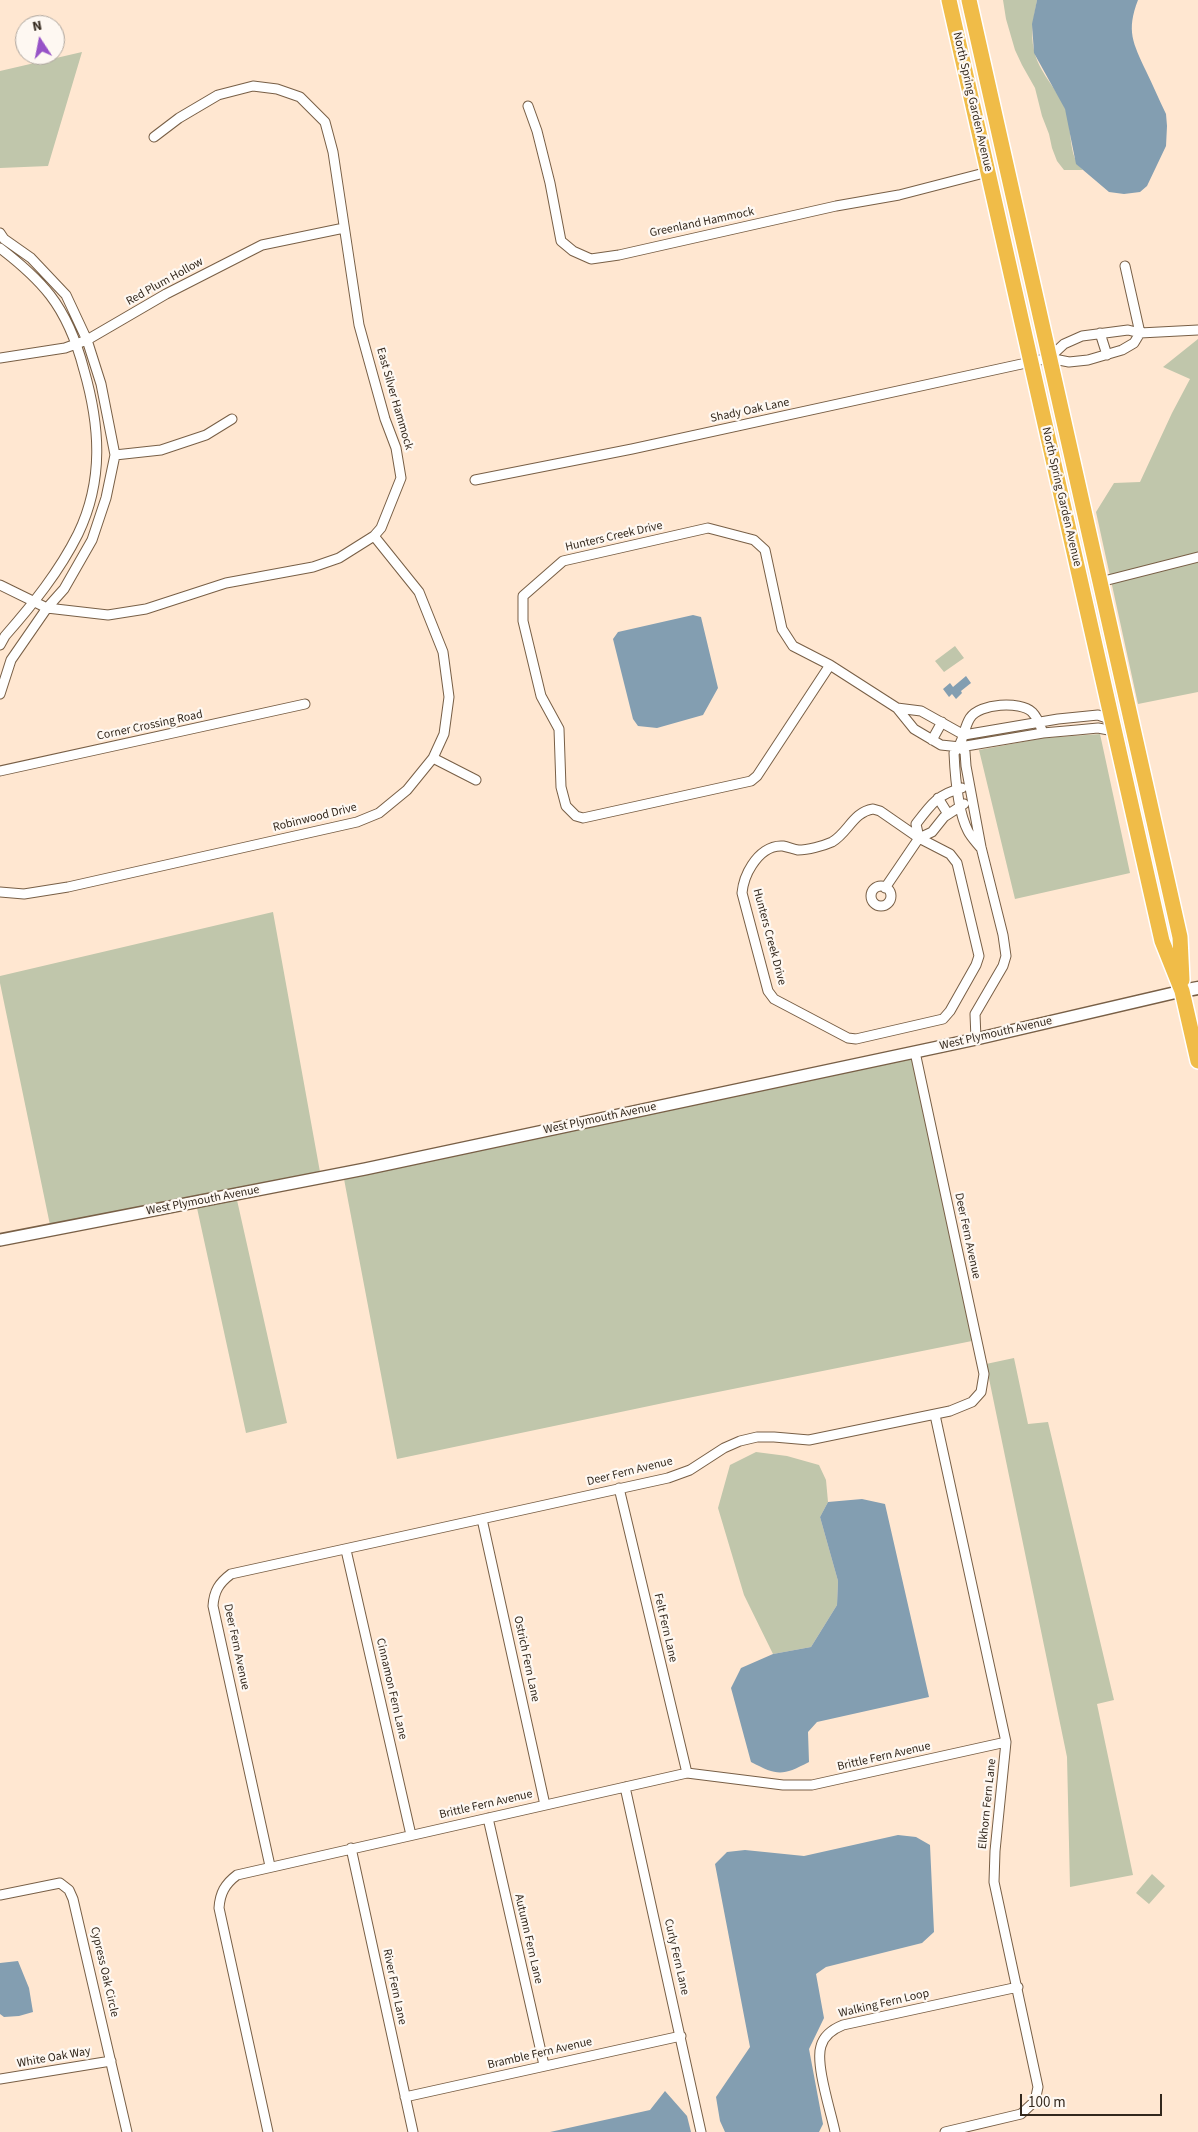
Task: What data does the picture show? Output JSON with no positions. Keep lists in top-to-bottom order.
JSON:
{
  "streets": {
    "highway": ["North Spring Garden Avenue"],
    "main road": ["West Plymouth Avenue"],
    "street": [
      "Greenland Hammock",
      "Red Plum Hollow",
      "East Silver Hammock",
      "Shady Oak Lane",
      "Hunters Creek Drive",
      "Corner Crossing Road",
      "Robinwood Drive",
      "Deer Fern Avenue",
      "Felt Fern Lane",
      "Ostrich Fern Lane",
      "Cinnamon Fern Lane",
      "Brittle Fern Avenue",
      "Elkhorn Fern Lane",
      "Autumn Fern Lane",
      "Curly Fern Lane",
      "Cypress Oak Circle",
      "River Fern Lane",
      "Walking Fern Loop",
      "Bramble Fern Avenue",
      "White Oak Way"
    ]
  },
  "crossings": [
    ["North Spring Garden Avenue", "Greenland Hammock"],
    ["North Spring Garden Avenue", "Shady Oak Lane"],
    ["North Spring Garden Avenue", "Hunters Creek Drive"],
    ["North Spring Garden Avenue", "West Plymouth Avenue"],
    ["Red Plum Hollow", "East Silver Hammock"],
    ["East Silver Hammock", "Robinwood Drive"],
    ["West Plymouth Avenue", "Deer Fern Avenue"],
    ["Deer Fern Avenue", "Felt Fern Lane"],
    ["Deer Fern Avenue", "Ostrich Fern Lane"],
    ["Deer Fern Avenue", "Cinnamon Fern Lane"],
    ["Deer Fern Avenue", "Brittle Fern Avenue"],
    ["Deer Fern Avenue", "Elkhorn Fern Lane"],
    ["Felt Fern Lane", "Brittle Fern Avenue"],
    ["Ostrich Fern Lane", "Brittle Fern Avenue"],
    ["Cinnamon Fern Lane", "Brittle Fern Avenue"],
    ["Brittle Fern Avenue", "Elkhorn Fern Lane"],
    ["Brittle Fern Avenue", "Autumn Fern Lane"],
    ["Brittle Fern Avenue", "Curly Fern Lane"],
    ["Brittle Fern Avenue", "River Fern Lane"],
    ["Elkhorn Fern Lane", "Walking Fern Loop"],
    ["Autumn Fern Lane", "Bramble Fern Avenue"],
    ["Curly Fern Lane", "Bramble Fern Avenue"],
    ["Cypress Oak Circle", "White Oak Way"],
    ["River Fern Lane", "Bramble Fern Avenue"]
  ],
  "scale_bar": "100 m",
  "north": "top"
}
